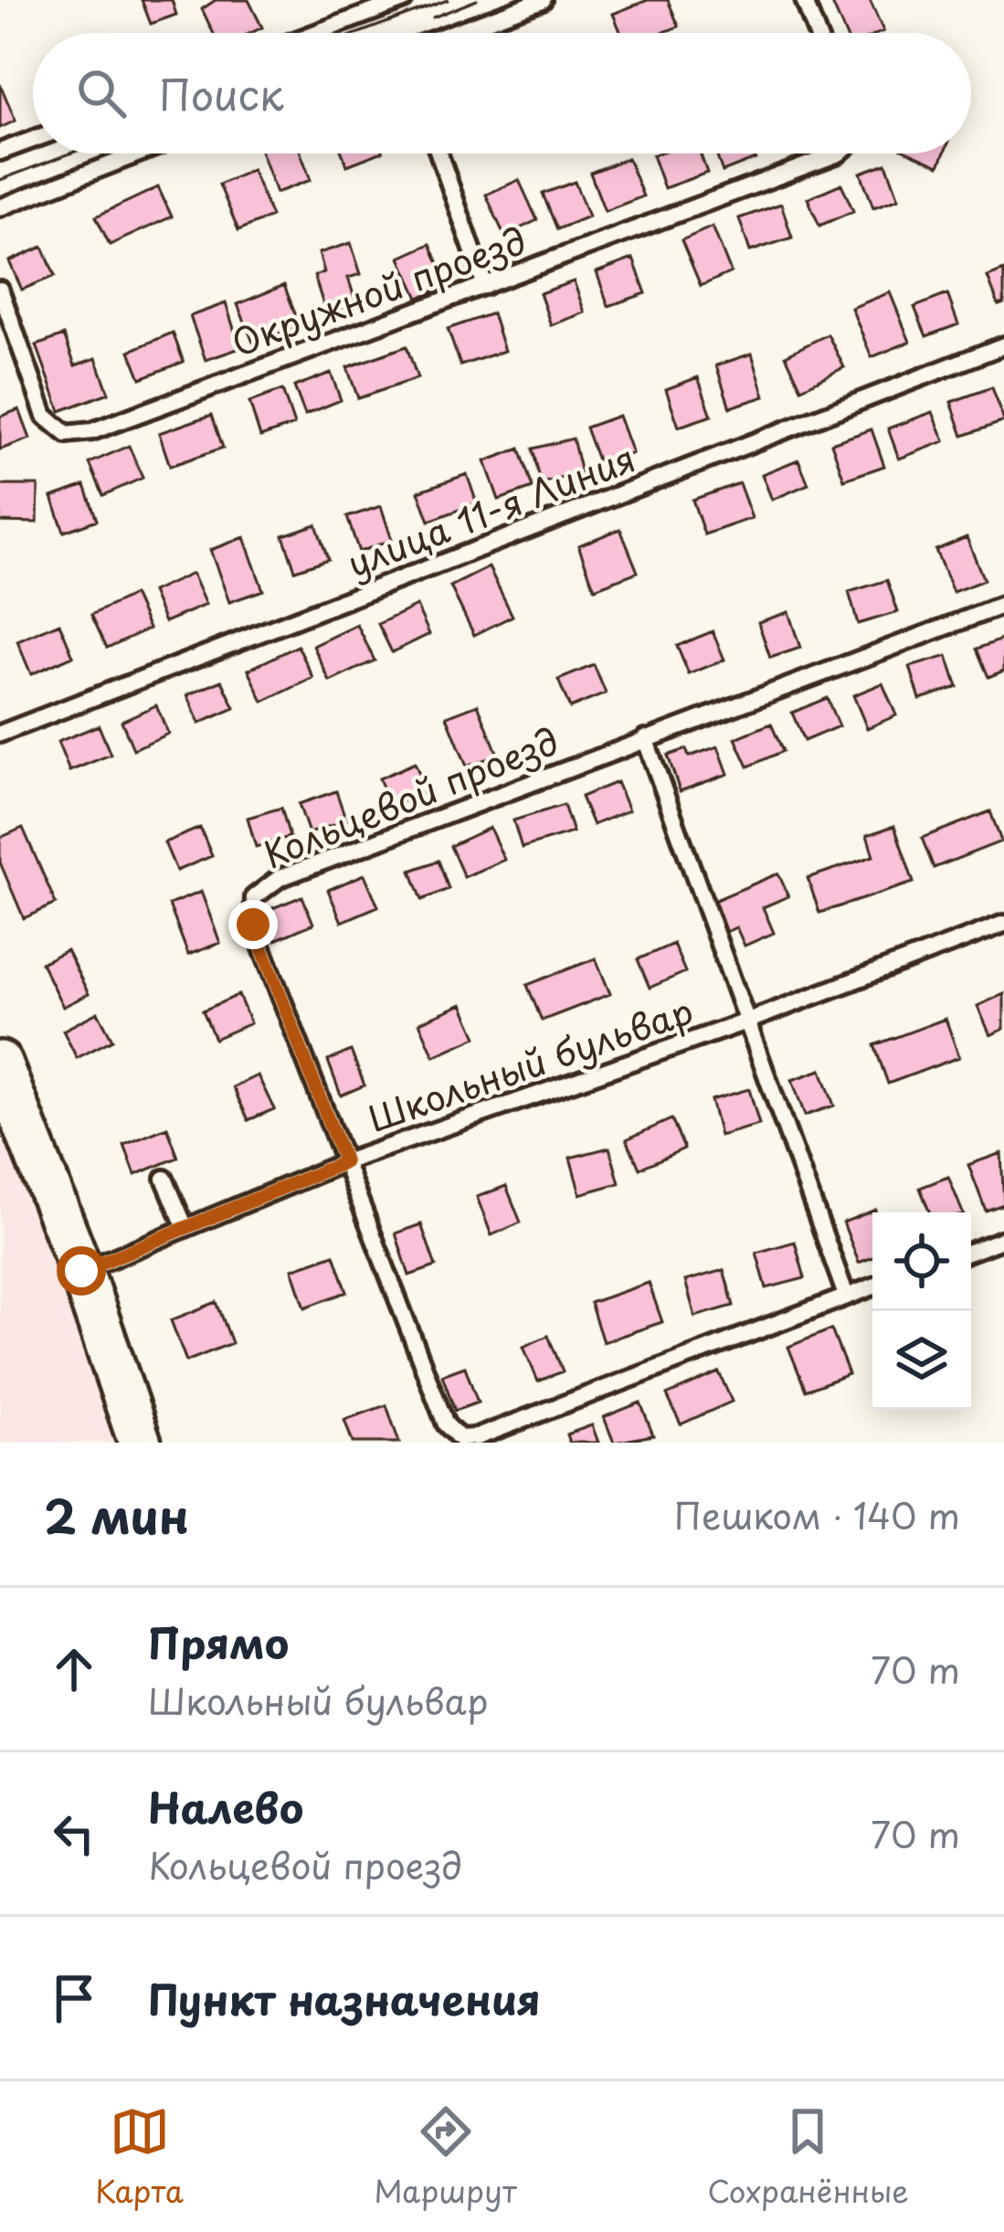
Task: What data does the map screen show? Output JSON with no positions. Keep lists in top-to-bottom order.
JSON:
{
  "streets": {
    "lane": [
      "Окружной проезд",
      "улица 11-я Линия",
      "Кольцевой проезд",
      "Школьный бульвар"
    ]
  },
  "crossings": [
    ["Кольцевой проезд", "Школьный бульвар"]
  ],
  "page": {
    "search": "Поиск",
    "heading": ["2 мин", "Пешком · 140 m"],
    "list": [
      ["Прямо", "Школьный бульвар", "70 m"],
      ["Налево", "Кольцевой проезд", "70 m"],
      "Пункт назначения"
    ],
    "nav": ["Карта", "Маршрут", "Сохранённые"]
  }
}
